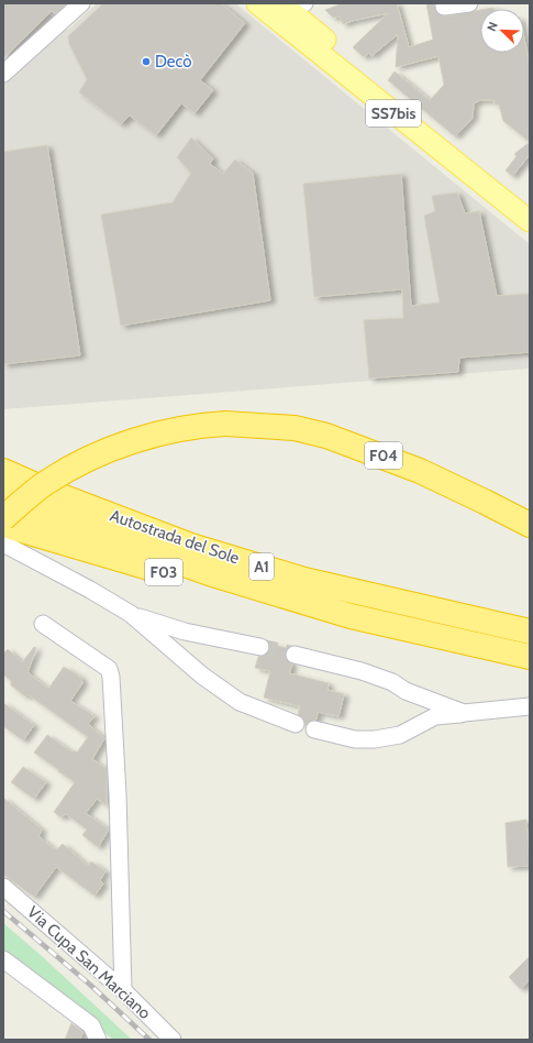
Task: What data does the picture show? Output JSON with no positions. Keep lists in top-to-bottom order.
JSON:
{
  "streets": {
    "highway": [
      "F04",
      "Autostrada del Sole",
      "A1",
      "F03"
    ],
    "main road": ["SS7bis"],
    "street": ["Via Cupa San Marciano"]
  },
  "crossings": [
    ["Autostrada del Sole", "F03"]
  ],
  "places": ["Decò"],
  "north": "top left"
}
